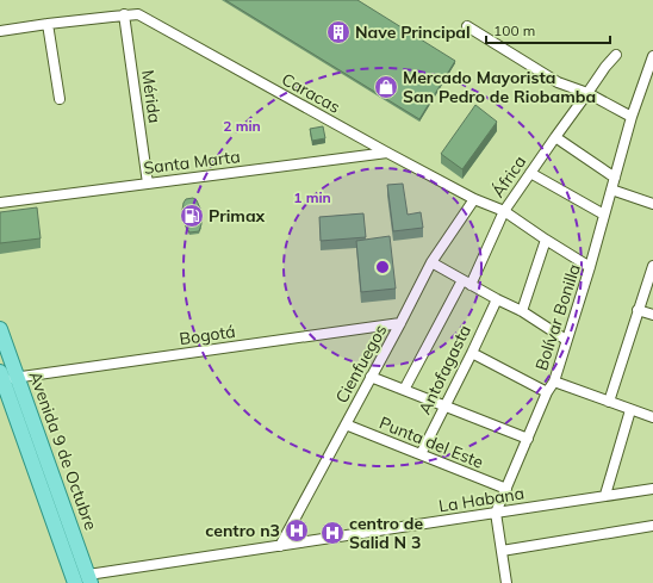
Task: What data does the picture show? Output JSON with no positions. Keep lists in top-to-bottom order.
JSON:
{
  "streets": {
    "main road": ["Avenida 9 de Octubre"],
    "street": [
      "Caracas",
      "Mérida",
      "Santa Marta",
      "África",
      "Bolívar Bonilla",
      "Bogotá",
      "Cienfuegos",
      "Antofagasta",
      "Punta del Este",
      "La Habana"
    ]
  },
  "crossings": [
    ["Caracas", "Mérida"],
    ["Caracas", "Santa Marta"],
    ["Caracas", "África"],
    ["Caracas", "Bolívar Bonilla"],
    ["Caracas", "Cienfuegos"],
    ["Mérida", "Santa Marta"],
    ["Bolívar Bonilla", "Punta del Este"],
    ["Bolívar Bonilla", "La Habana"],
    ["Bogotá", "Cienfuegos"],
    ["Bogotá", "Avenida 9 de Octubre"],
    ["Cienfuegos", "Punta del Este"],
    ["Cienfuegos", "La Habana"],
    ["Antofagasta", "Punta del Este"],
    ["Avenida 9 de Octubre", "La Habana"]
  ],
  "places": {
    "building": ["Nave Principal"],
    "shop": ["Mercado Mayorista San Pedro de Riobamba"],
    "fuel station": ["Primax"],
    "hospital": ["centro n3", "centro de Salid N 3"]
  },
  "scale_bar": "100 m",
  "rings": ["2 min", "1 min"]
}
